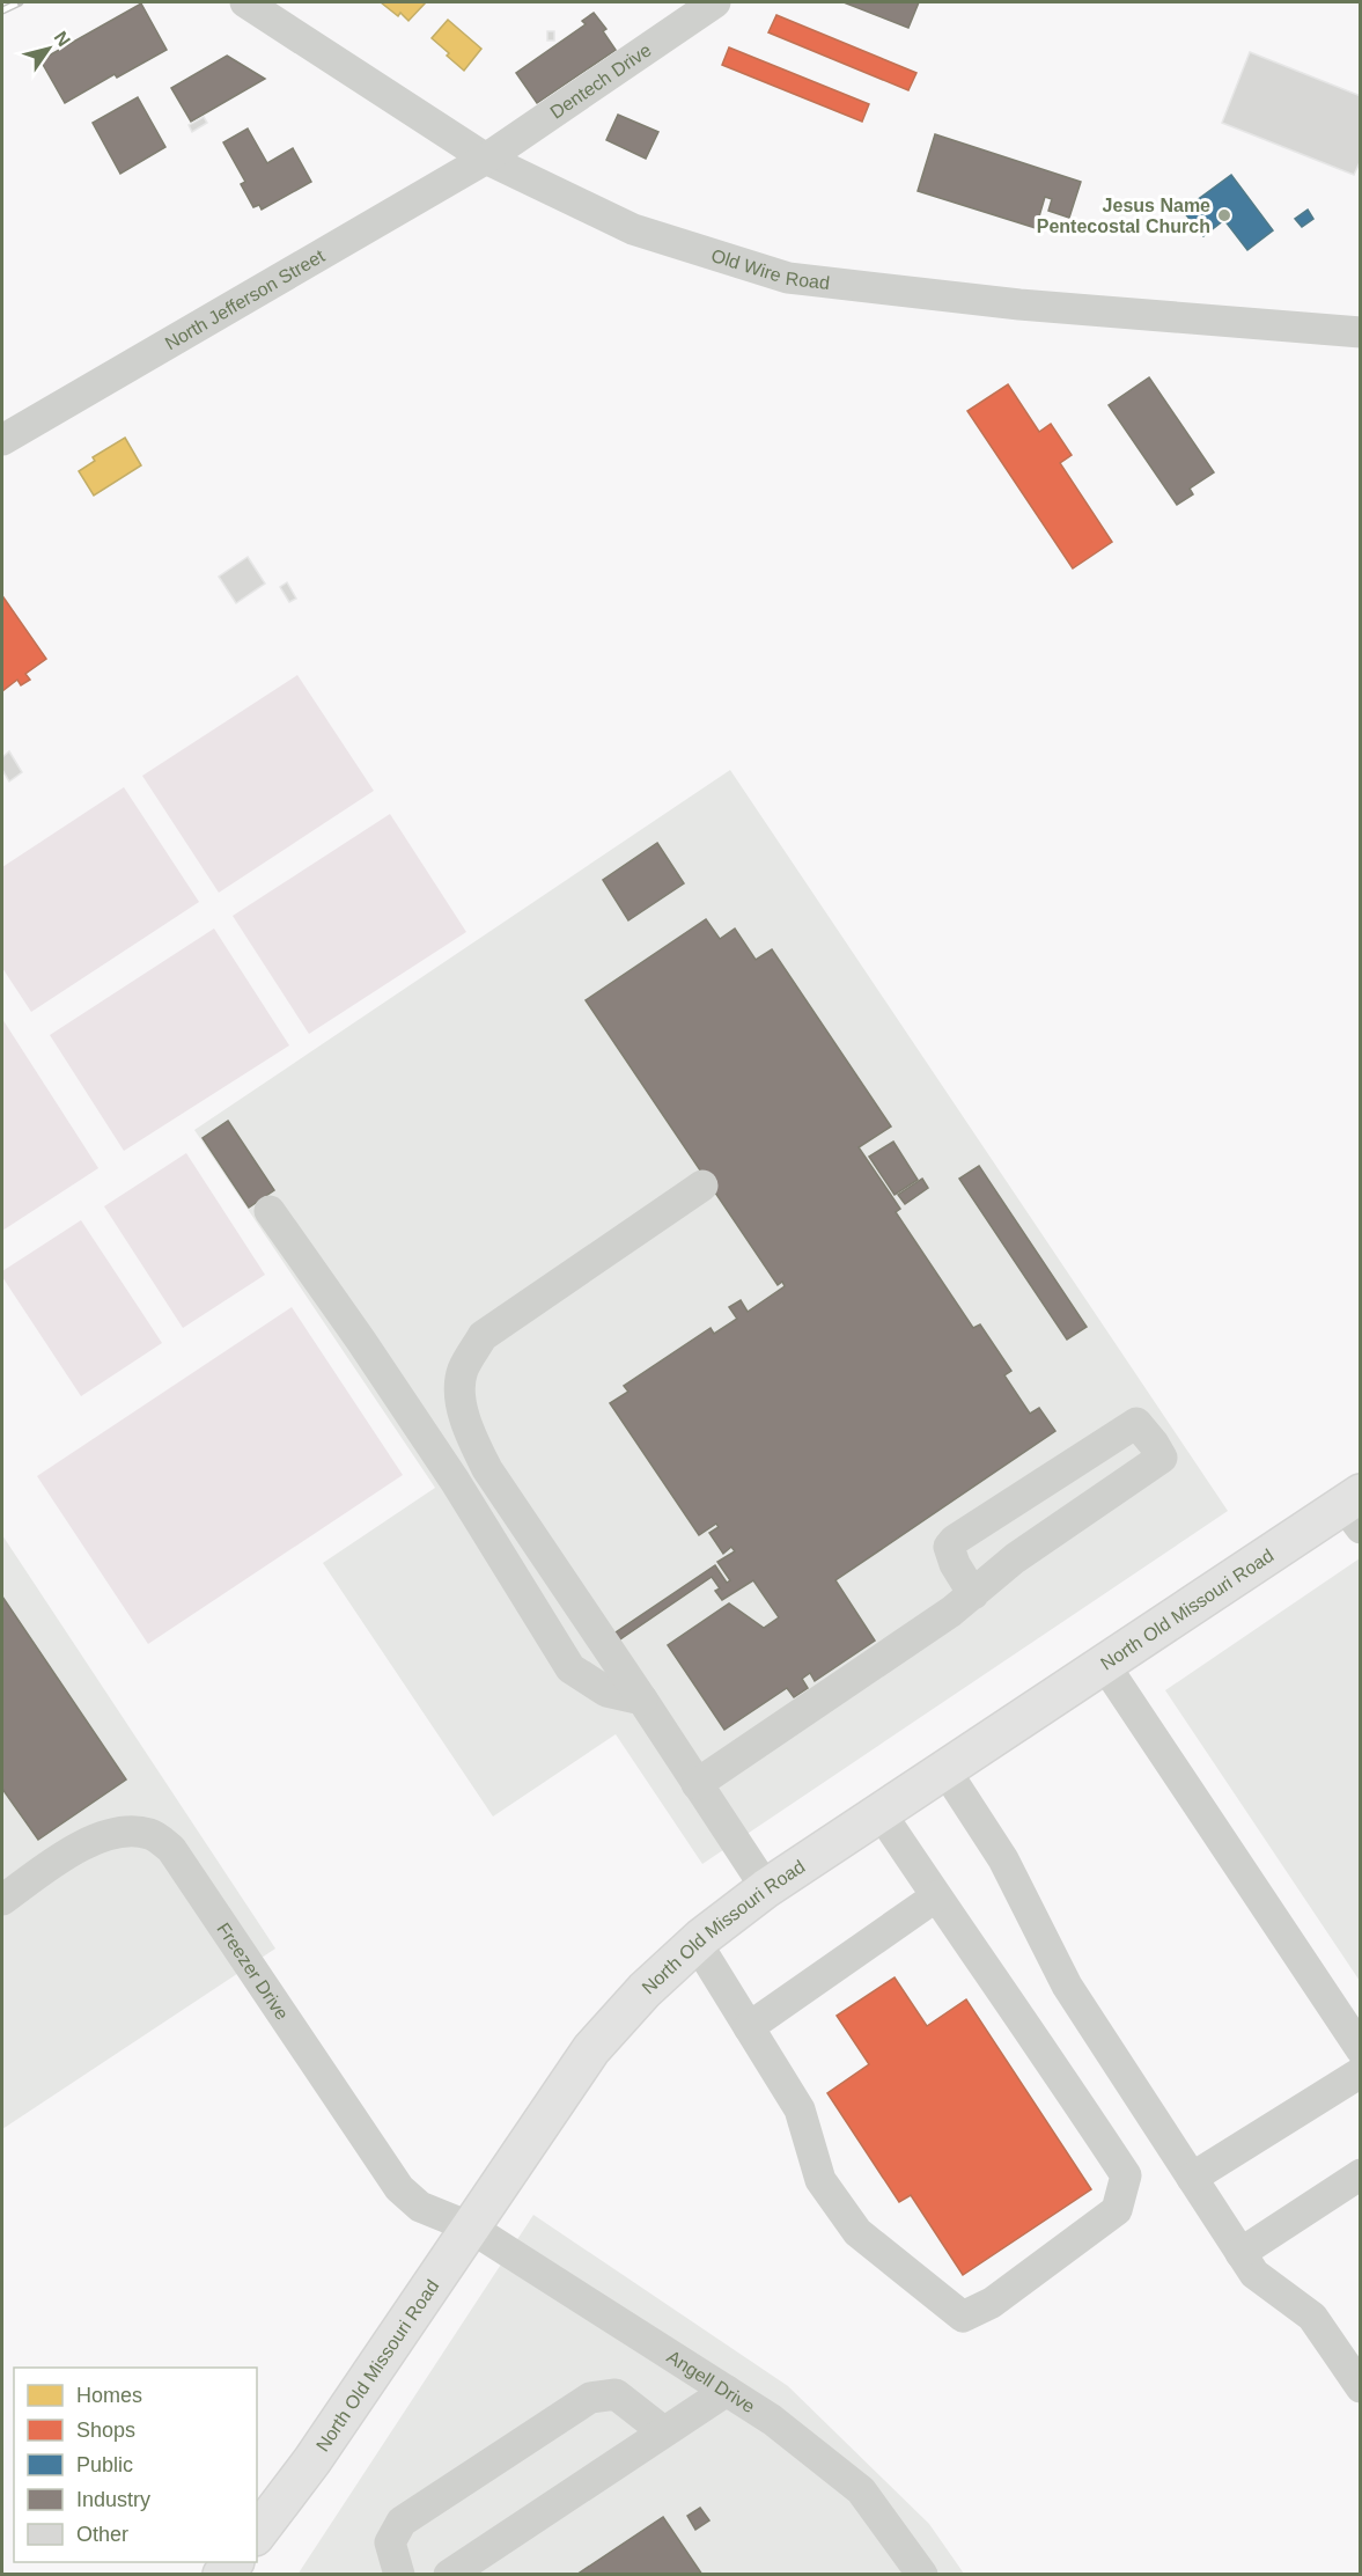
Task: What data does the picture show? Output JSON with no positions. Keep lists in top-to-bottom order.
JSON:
{
  "streets": {
    "main road": ["North Old Missouri Road"],
    "street": [
      "Dentech Drive",
      "Old Wire Road",
      "North Jefferson Street",
      "Freezer Drive",
      "Angell Drive"
    ]
  },
  "crossings": [
    ["Dentech Drive", "Old Wire Road"],
    ["Dentech Drive", "North Jefferson Street"],
    ["Old Wire Road", "North Jefferson Street"],
    ["North Old Missouri Road", "Freezer Drive"],
    ["North Old Missouri Road", "Angell Drive"],
    ["Freezer Drive", "Angell Drive"]
  ],
  "places": ["Jesus Name Pentecostal Church"],
  "legend": [
    "Homes",
    "Shops",
    "Public",
    "Industry",
    "Other"
  ],
  "north": "top right"
}
